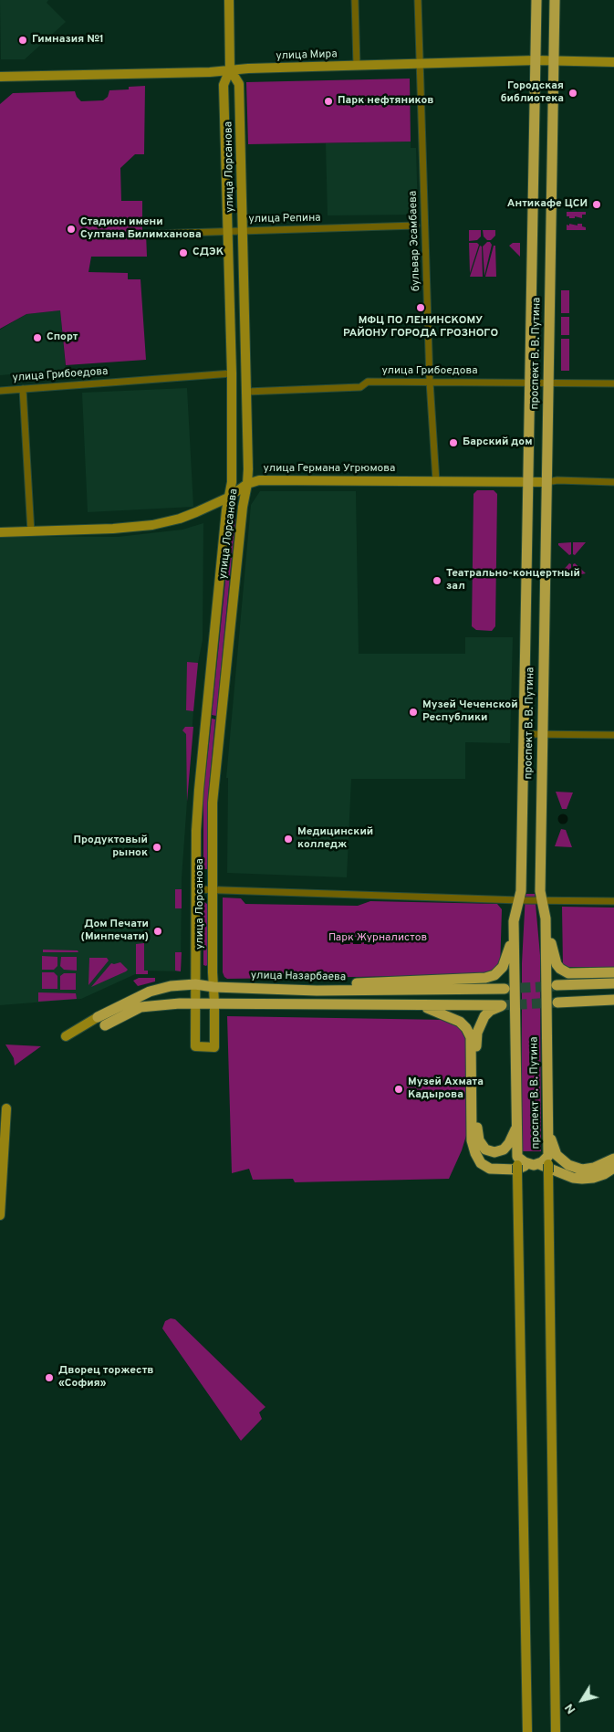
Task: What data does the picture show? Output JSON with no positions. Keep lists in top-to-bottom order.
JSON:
{
  "streets": {
    "main road": [
      "улица Мира",
      "улица Лорсанова",
      "проспект В. В. Путина",
      "улица Германа Угрюмова",
      "улица Назарбаева"
    ],
    "street": ["улица Репина", "бульвар Эсамбаева", "улица Грибоедова"]
  },
  "crossings": [
    ["улица Мира", "улица Лорсанова"],
    ["улица Мира", "бульвар Эсамбаева"],
    ["улица Мира", "проспект В. В. Путина"],
    ["улица Лорсанова", "улица Репина"],
    ["улица Лорсанова", "улица Грибоедова"],
    ["улица Лорсанова", "улица Германа Угрюмова"],
    ["улица Лорсанова", "улица Назарбаева"],
    ["бульвар Эсамбаева", "улица Грибоедова"],
    ["бульвар Эсамбаева", "улица Германа Угрюмова"],
    ["проспект В. В. Путина", "улица Грибоедова"],
    ["проспект В. В. Путина", "улица Германа Угрюмова"]
  ],
  "parks": ["Парк Журналистов"],
  "places": [
    "Гимназия №1",
    "Городская библиотека",
    "Парк нефтяников",
    "Антикафе ЦСИ",
    "Стадион имени Султана Билимханова",
    "СДЭК",
    "МФЦ ПО ЛЕНИНСКОМУ РАЙОНУ ГОРОДА ГРОЗНОГО",
    "Спорт",
    "Барский дом",
    "Театрально-концертный зал",
    "Музей Чеченской Республики",
    "Медицинский колледж",
    "Продуктовый рынок",
    "Дом Печати (Минпечати)",
    "Музей Ахмата Кадырова",
    "Дворец торжеств «София»"
  ],
  "north": "bottom left"
}
